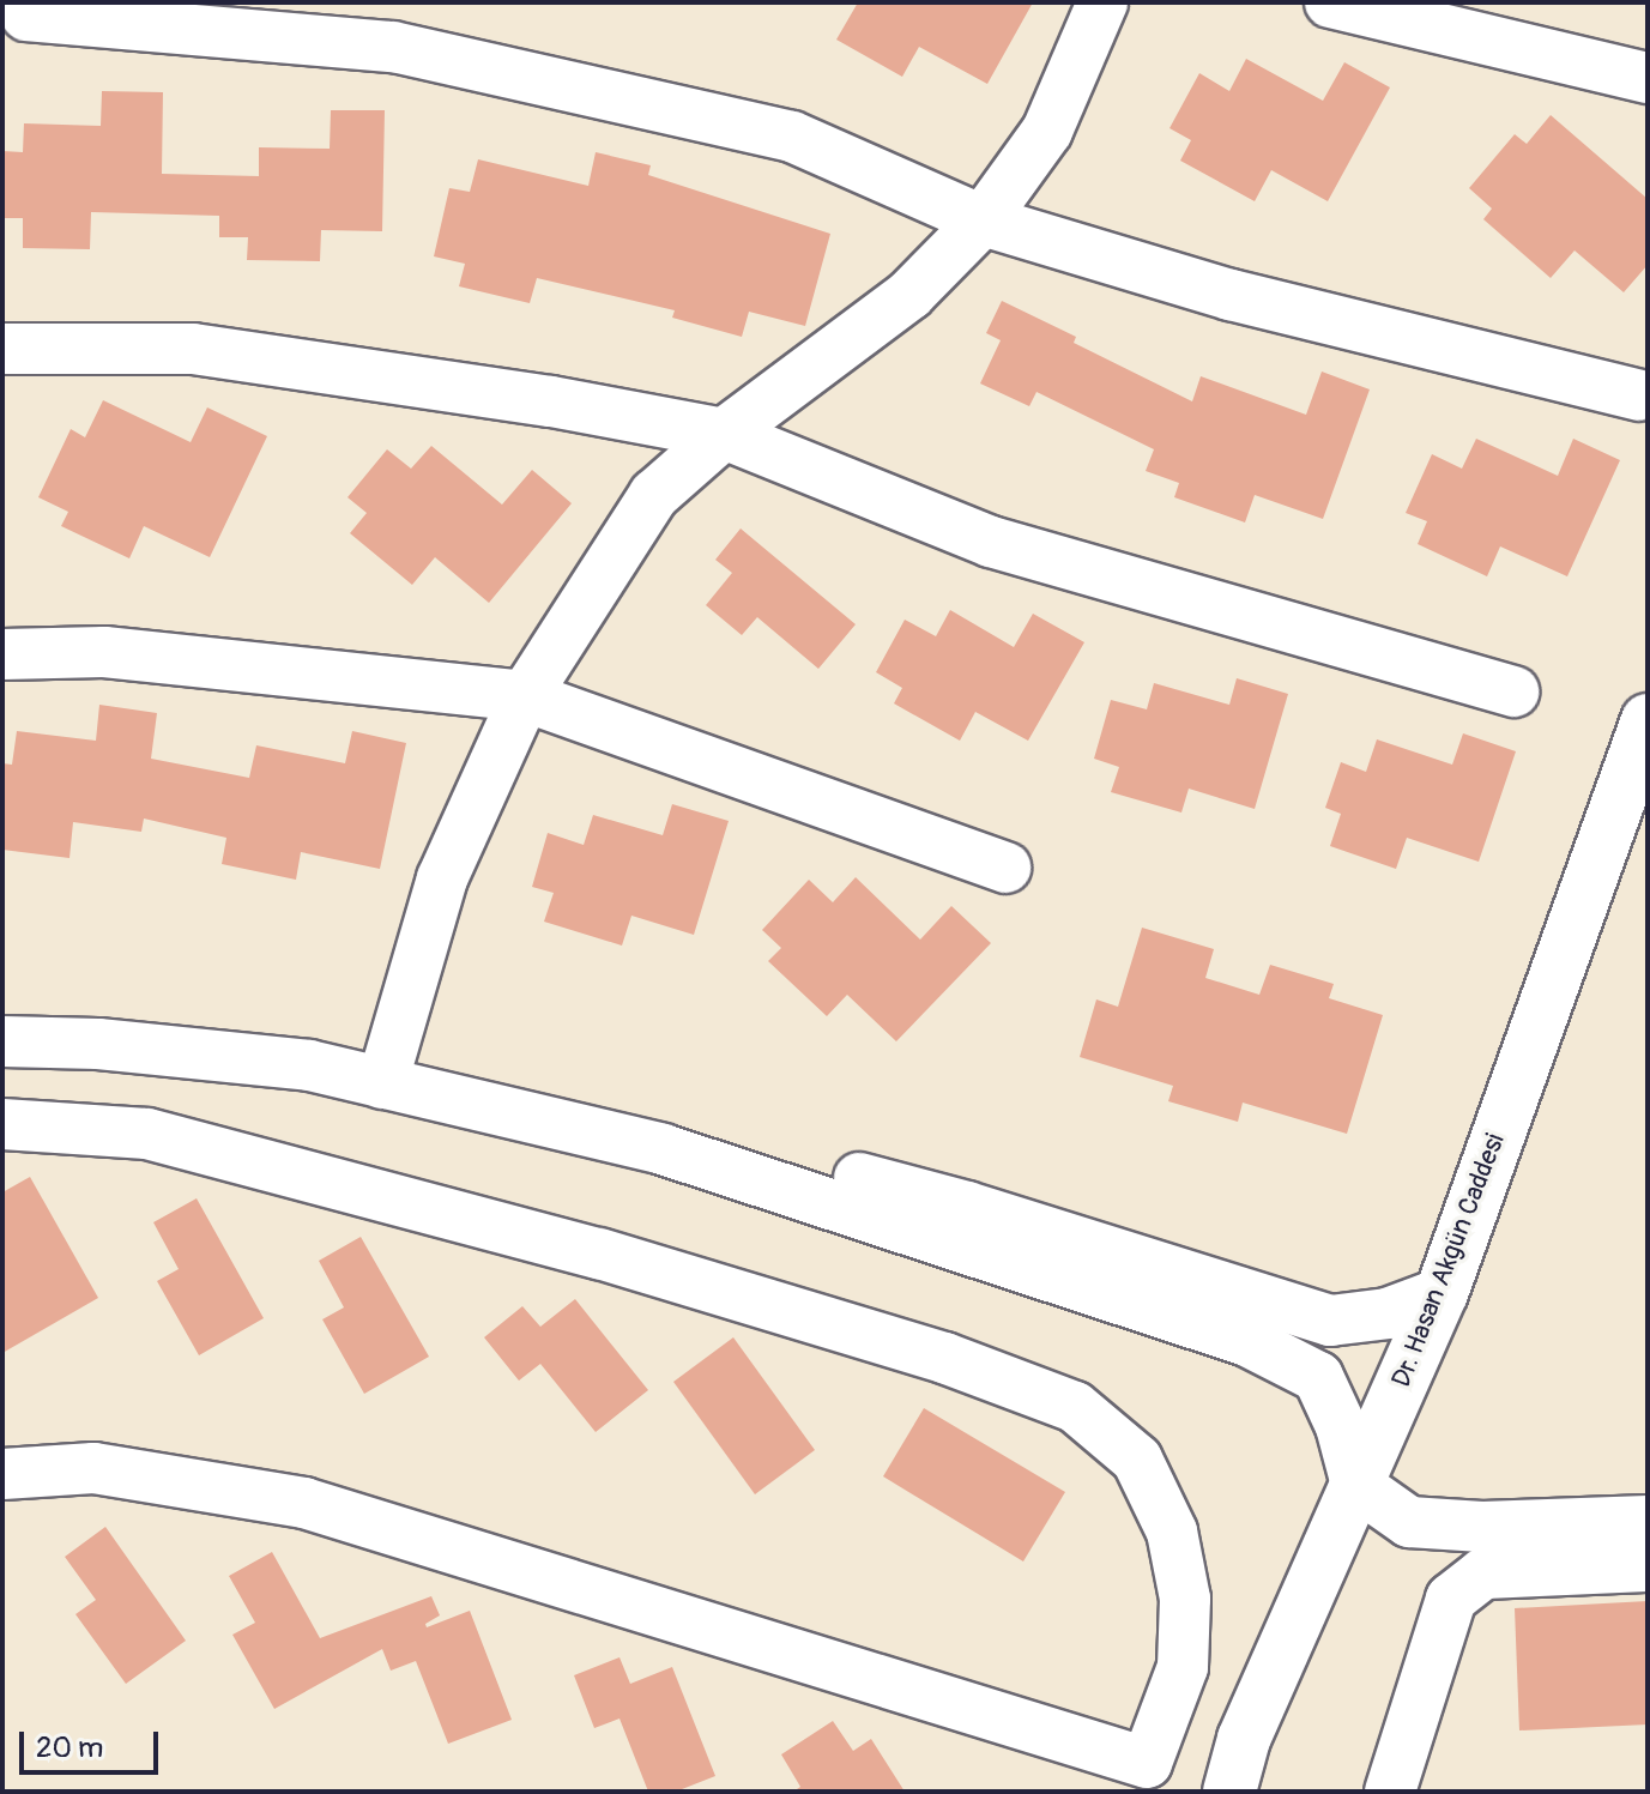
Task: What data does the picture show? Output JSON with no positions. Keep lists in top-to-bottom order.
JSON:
{
  "streets": {
    "street": ["Dr. Hasan Akgün Caddesi"]
  },
  "scale_bar": "20 m"
}
